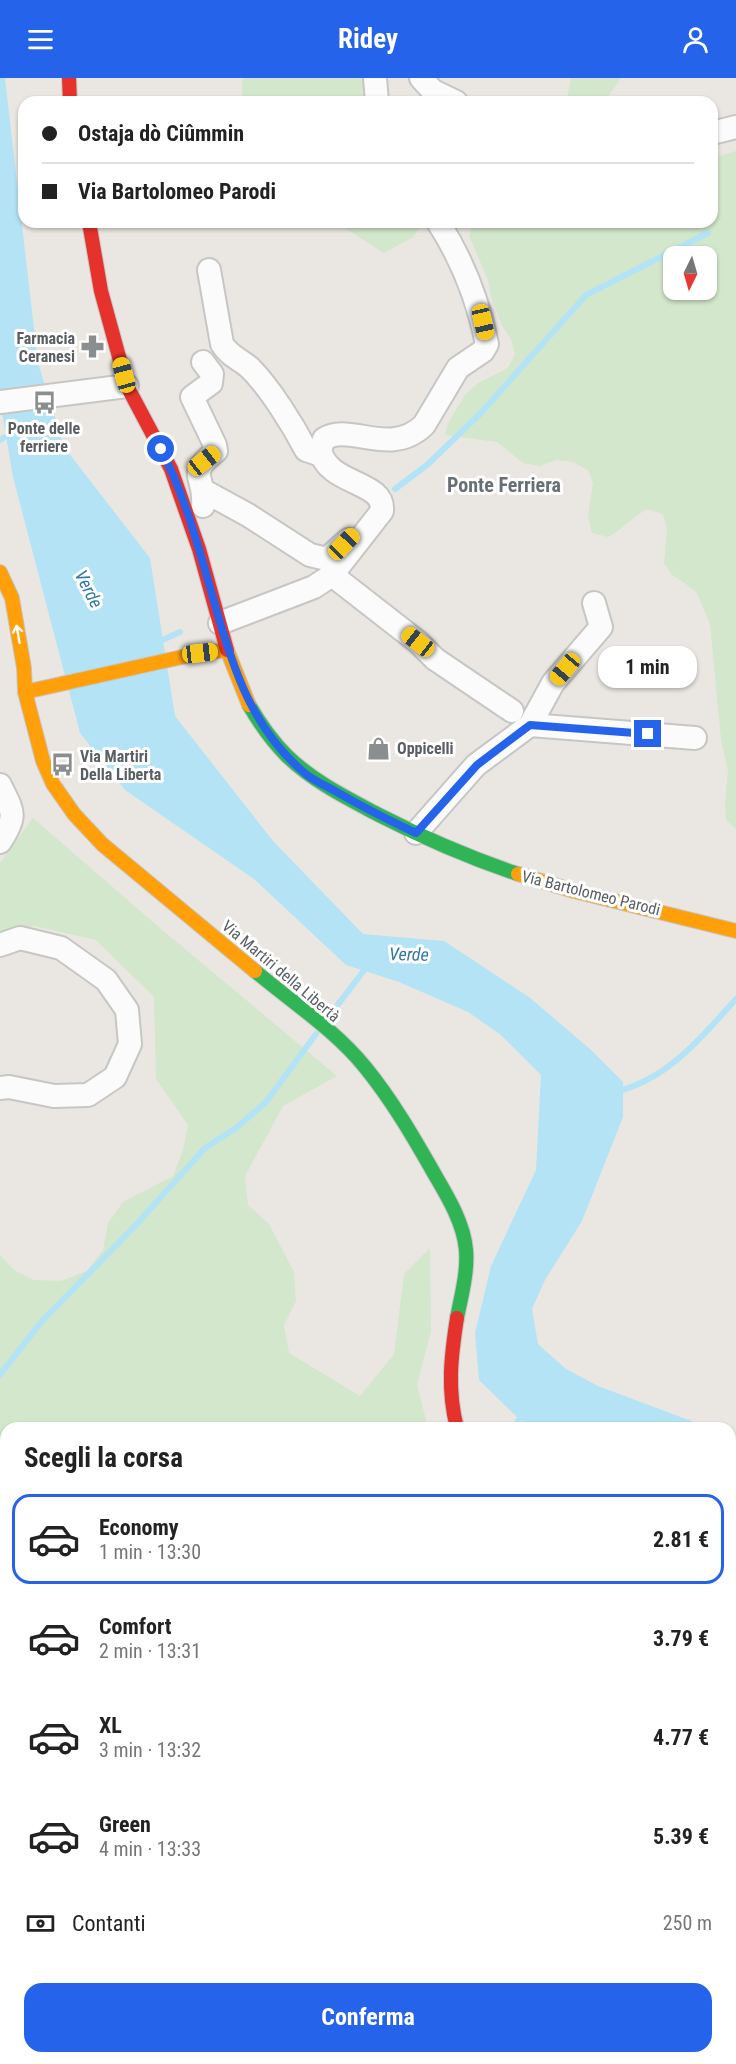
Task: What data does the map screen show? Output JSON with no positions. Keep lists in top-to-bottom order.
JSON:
{
  "streets": {
    "main road": ["Via Bartolomeo Parodi", "Via Martiri della Libertà"]
  },
  "districts": ["Ponte Ferriera"],
  "water": ["Verde"],
  "places": {
    "pharmacy": ["Farmacia Ceranesi"],
    "bus stop": ["Ponte delle ferriere", "Via Martiri Della Liberta"],
    "shop": ["Oppicelli"]
  },
  "north": "bottom",
  "page": {
    "header": "Ridey",
    "banner": ["Ostaja dò Ciûmmin", "Via Bartolomeo Parodi"],
    "bubble": "1 min",
    "heading": "Scegli la corsa",
    "list": [
      {
        "name": "Economy",
        "note": "1 min · 13:30",
        "value": "2.81 €"
      },
      {
        "name": "Comfort",
        "note": "2 min · 13:31",
        "value": "3.79 €"
      },
      {
        "name": "XL",
        "note": "3 min · 13:32",
        "value": "4.77 €"
      },
      {
        "name": "Green",
        "note": "4 min · 13:33",
        "value": "5.39 €"
      }
    ],
    "pay": ["Contanti", "250 m"],
    "buttons": "Conferma"
  }
}
